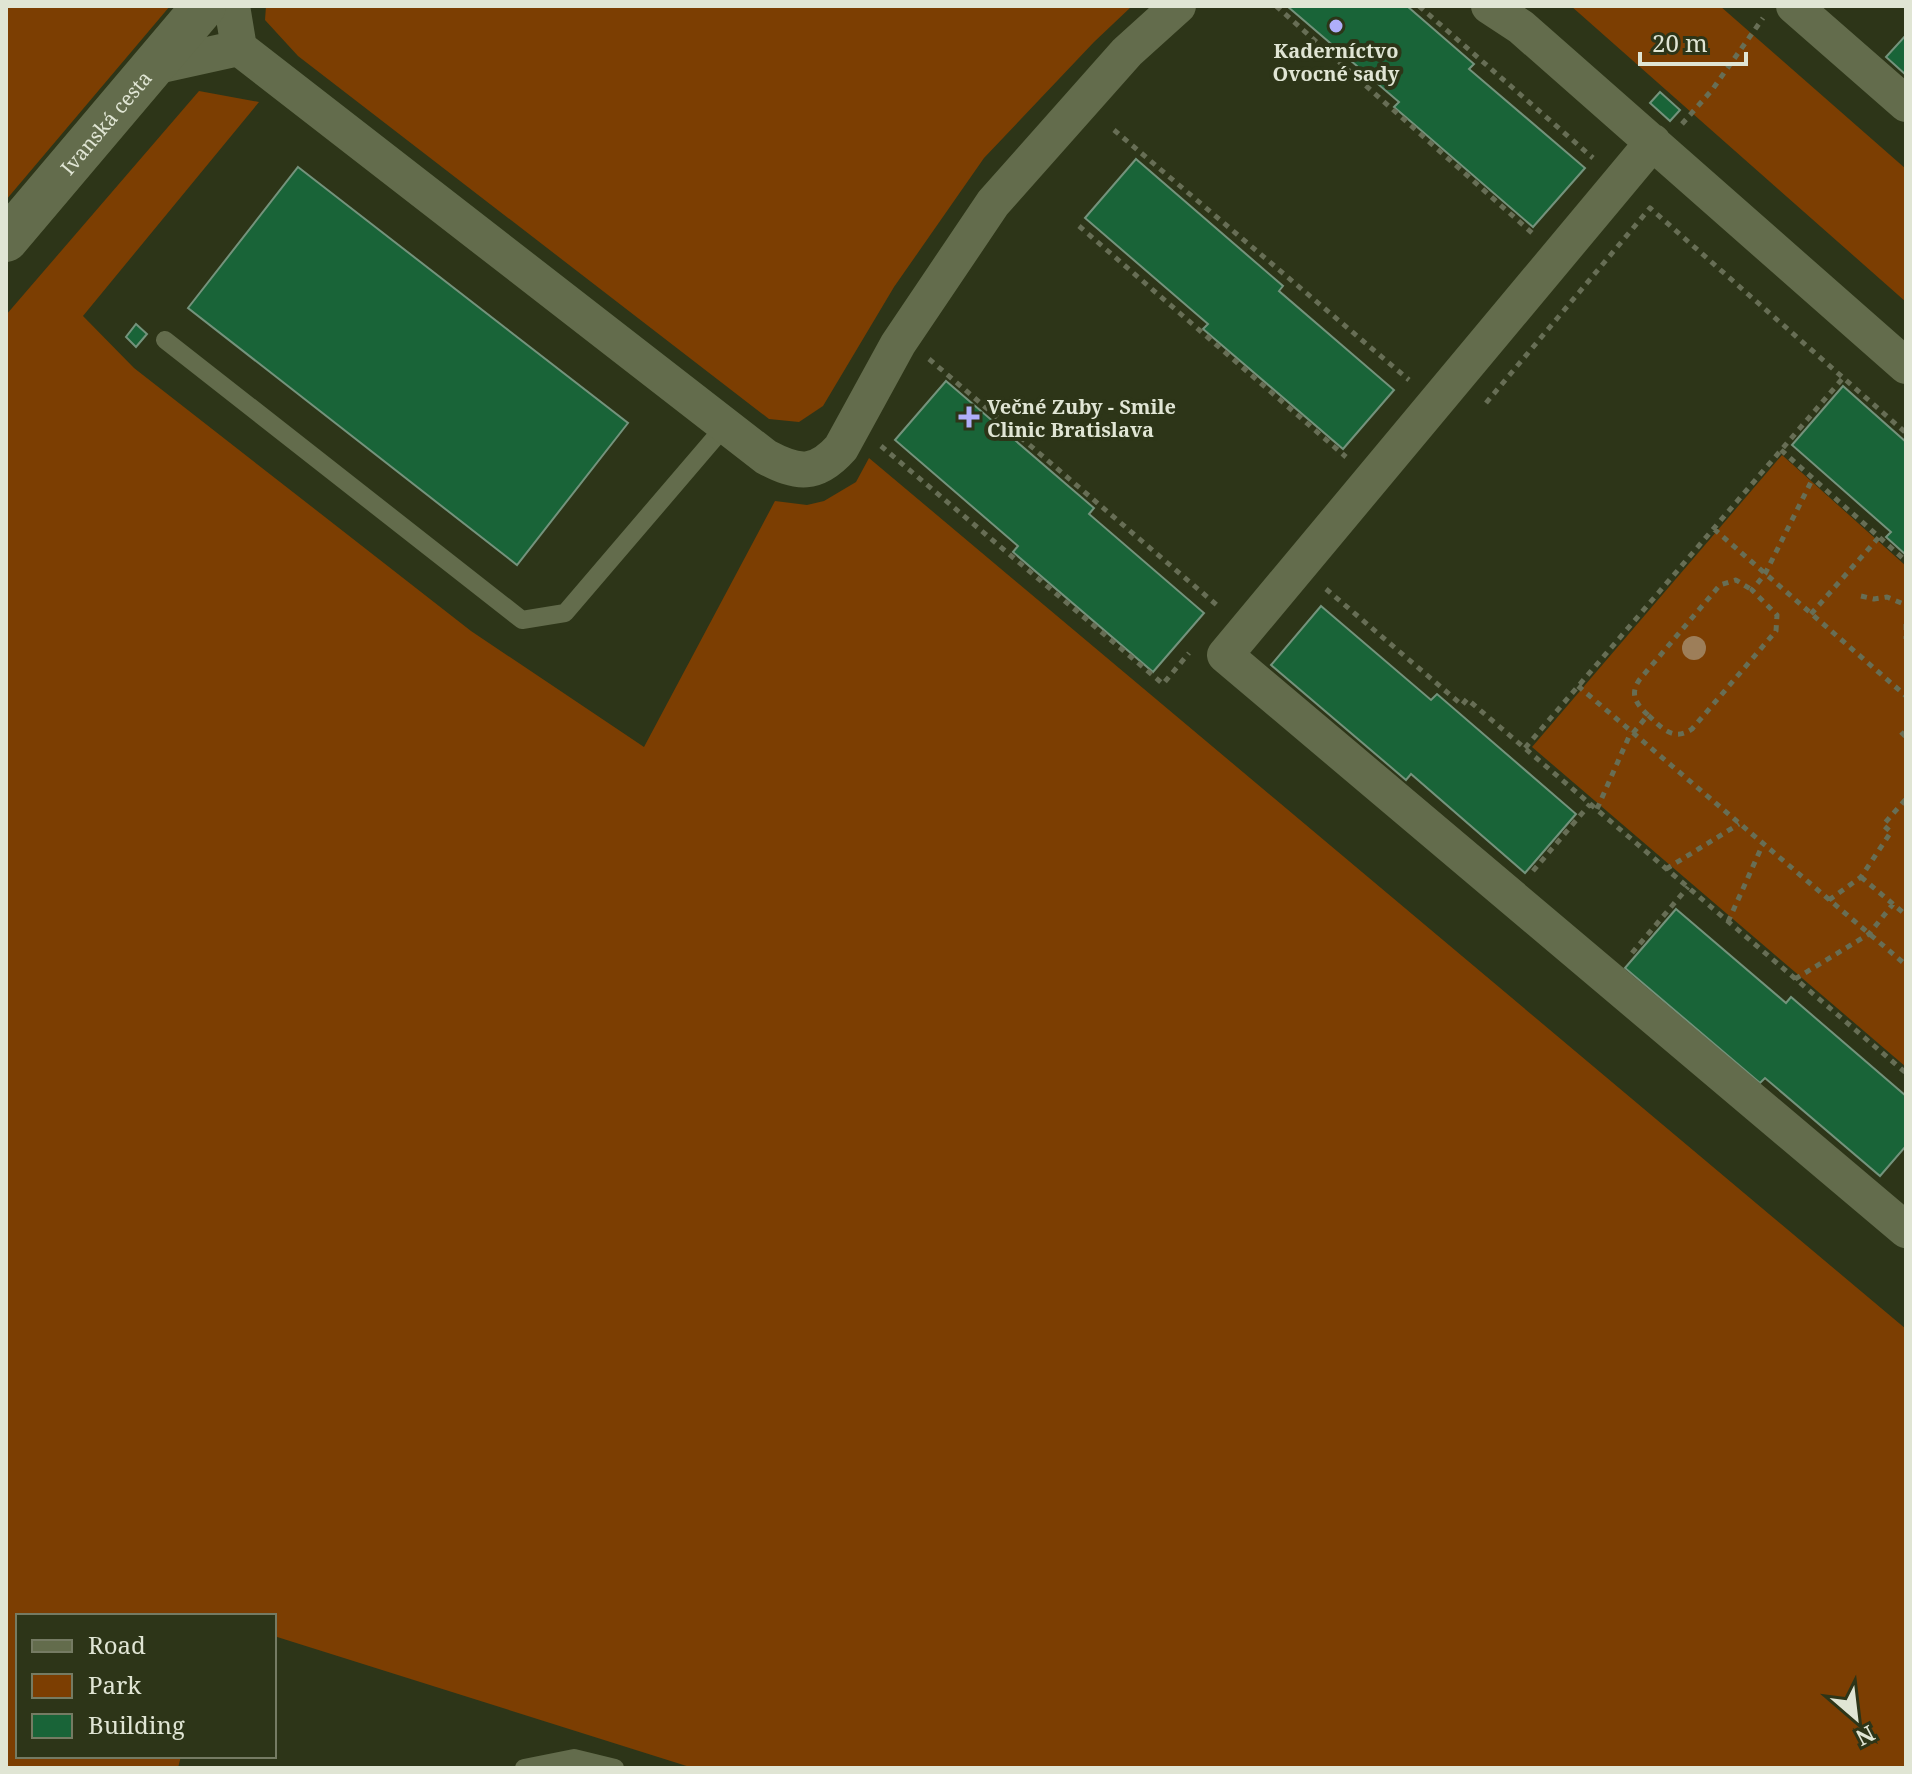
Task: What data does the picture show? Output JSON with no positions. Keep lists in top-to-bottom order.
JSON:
{
  "streets": {
    "street": ["Ivanská cesta"]
  },
  "places": {
    "other": ["Kaderníctvo Ovocné sady"],
    "health": ["Večné Zuby - Smile Clinic Bratislava"]
  },
  "legend": ["Road", "Park", "Building"],
  "scale_bar": "20 m",
  "north": "bottom right"
}
